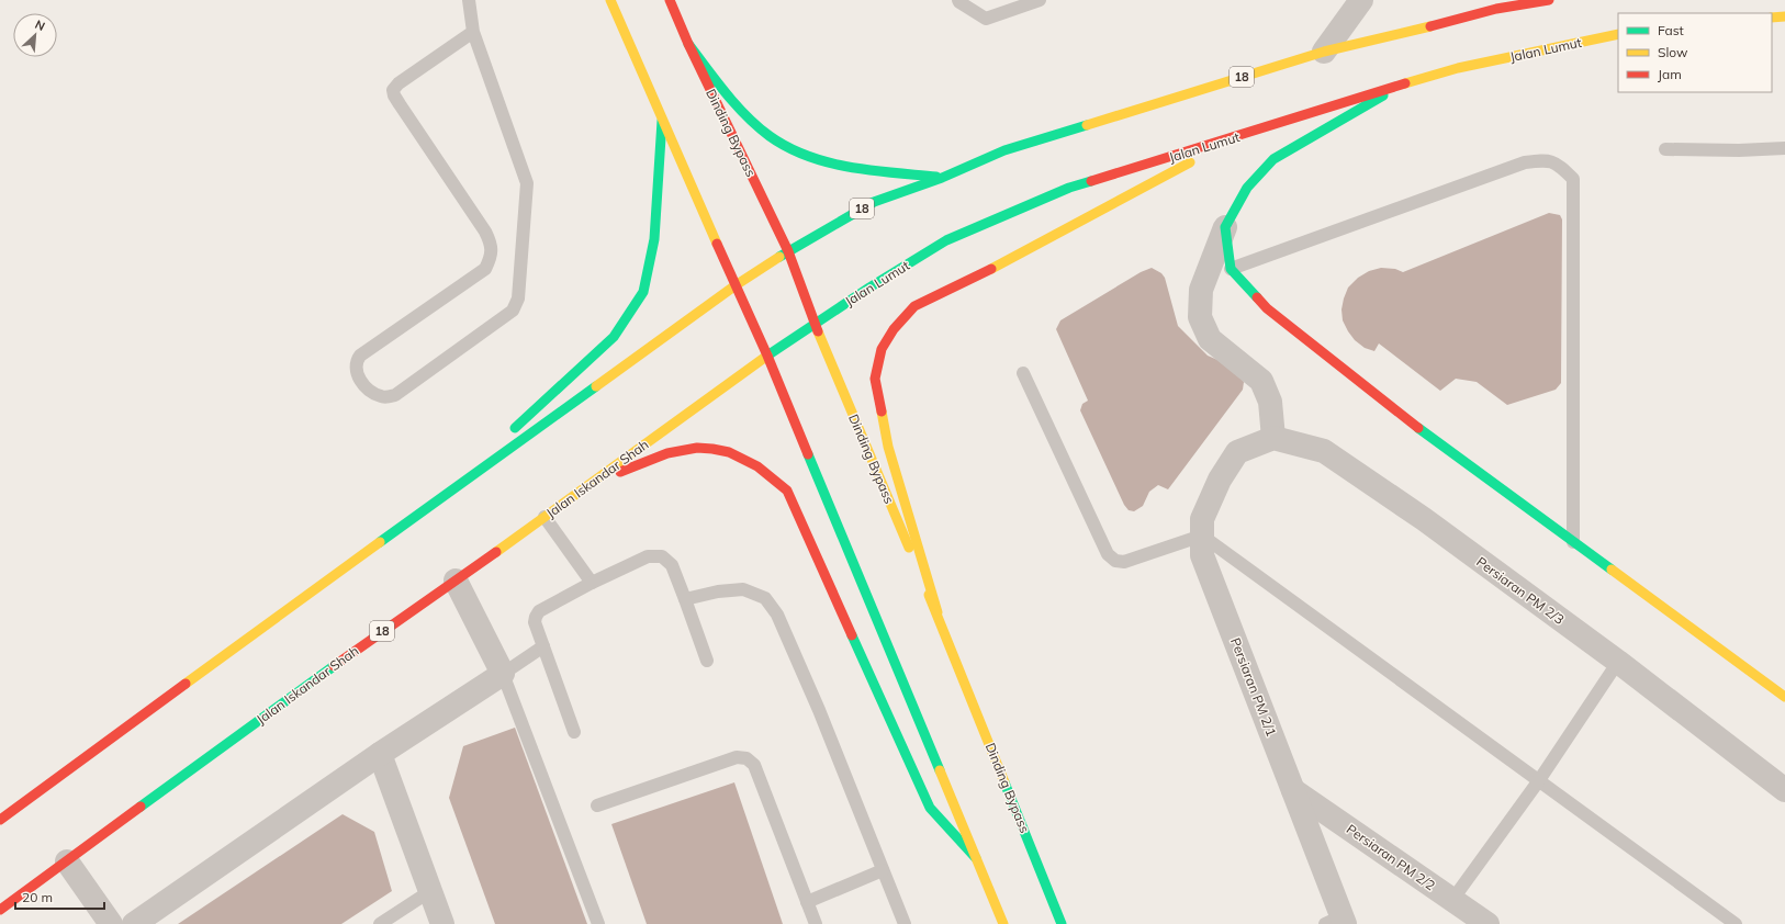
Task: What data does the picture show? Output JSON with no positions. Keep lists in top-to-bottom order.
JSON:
{
  "streets": {
    "main road": [
      "Jalan Lumut",
      "18",
      "Dinding Bypass",
      "Jalan Iskandar Shah"
    ],
    "street": ["Persiaran PM 2/3", "Persiaran PM 2/1", "Persiaran PM 2/2"]
  },
  "crossings": [
    ["Jalan Lumut", "18"],
    ["Jalan Lumut", "Dinding Bypass"],
    ["18", "Dinding Bypass"],
    ["18", "Jalan Iskandar Shah"],
    ["Persiaran PM 2/3", "Persiaran PM 2/1"],
    ["Persiaran PM 2/1", "Persiaran PM 2/2"]
  ],
  "legend": ["Fast", "Slow", "Jam"],
  "scale_bar": "20 m",
  "north": "top right"
}
